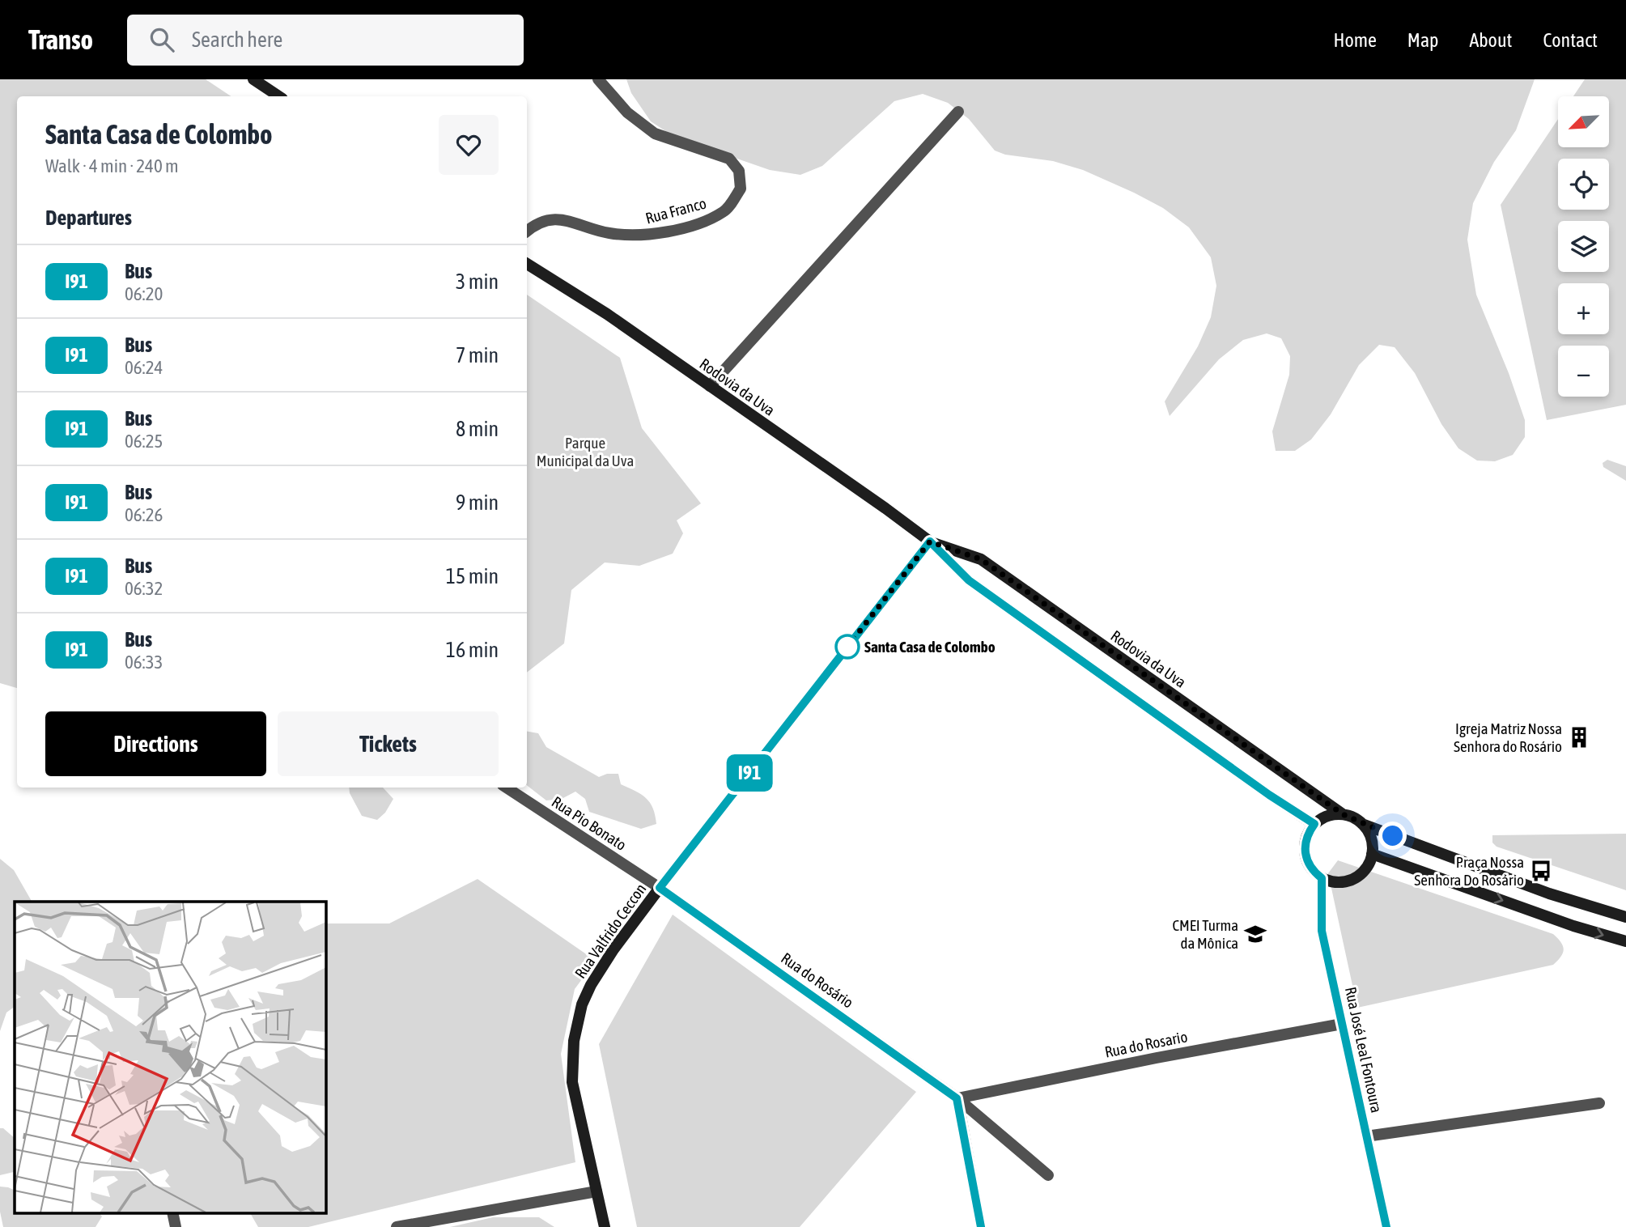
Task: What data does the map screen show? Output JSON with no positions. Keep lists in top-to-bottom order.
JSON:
{
  "streets": {
    "street": [
      "Rua Franco",
      "Rodovia da Uva",
      "Rua Pio Bonato",
      "Rua Valfrido Ceccon",
      "Rua do Rosário",
      "Rua do Rosario",
      "Rua José Leal Fontoura"
    ]
  },
  "crossings": [
    ["Rodovia da Uva", "Rua Valfrido Ceccon"],
    ["Rodovia da Uva", "Rua José Leal Fontoura"],
    ["Rua Pio Bonato", "Rua Valfrido Ceccon"],
    ["Rua Pio Bonato", "Rua do Rosário"],
    ["Rua Valfrido Ceccon", "Rua do Rosário"],
    ["Rua do Rosário", "Rua do Rosario"],
    ["Rua do Rosario", "Rua José Leal Fontoura"]
  ],
  "parks": ["Parque Municipal da Uva"],
  "places": {
    "other": ["Santa Casa de Colombo"],
    "building": ["Igreja Matriz Nossa Senhora do Rosário"],
    "bus stop": ["Praça Nossa Senhora Do Rosário"],
    "school or university": ["CMEI Turma da Mônica"]
  },
  "lines": ["bus line I91"],
  "north": "bottom left",
  "page": {
    "header": "Transo",
    "search": "Search here",
    "nav": [
      "Home",
      "Map",
      "About",
      "Contact"
    ],
    "on_map": "I91",
    "map_buttons": ["+", "−"],
    "heading": [
      ["Santa Casa de Colombo", "Walk · 4 min · 240 m"],
      "Departures"
    ],
    "list": [
      {
        "mark": "I91",
        "name": "Bus",
        "note": "06:20",
        "value": "3 min"
      },
      {
        "mark": "I91",
        "name": "Bus",
        "note": "06:24",
        "value": "7 min"
      },
      {
        "mark": "I91",
        "name": "Bus",
        "note": "06:25",
        "value": "8 min"
      },
      {
        "mark": "I91",
        "name": "Bus",
        "note": "06:26",
        "value": "9 min"
      },
      {
        "mark": "I91",
        "name": "Bus",
        "note": "06:32",
        "value": "15 min"
      },
      {
        "mark": "I91",
        "name": "Bus",
        "note": "06:33",
        "value": "16 min"
      }
    ],
    "buttons": ["Directions", "Tickets"]
  }
}
